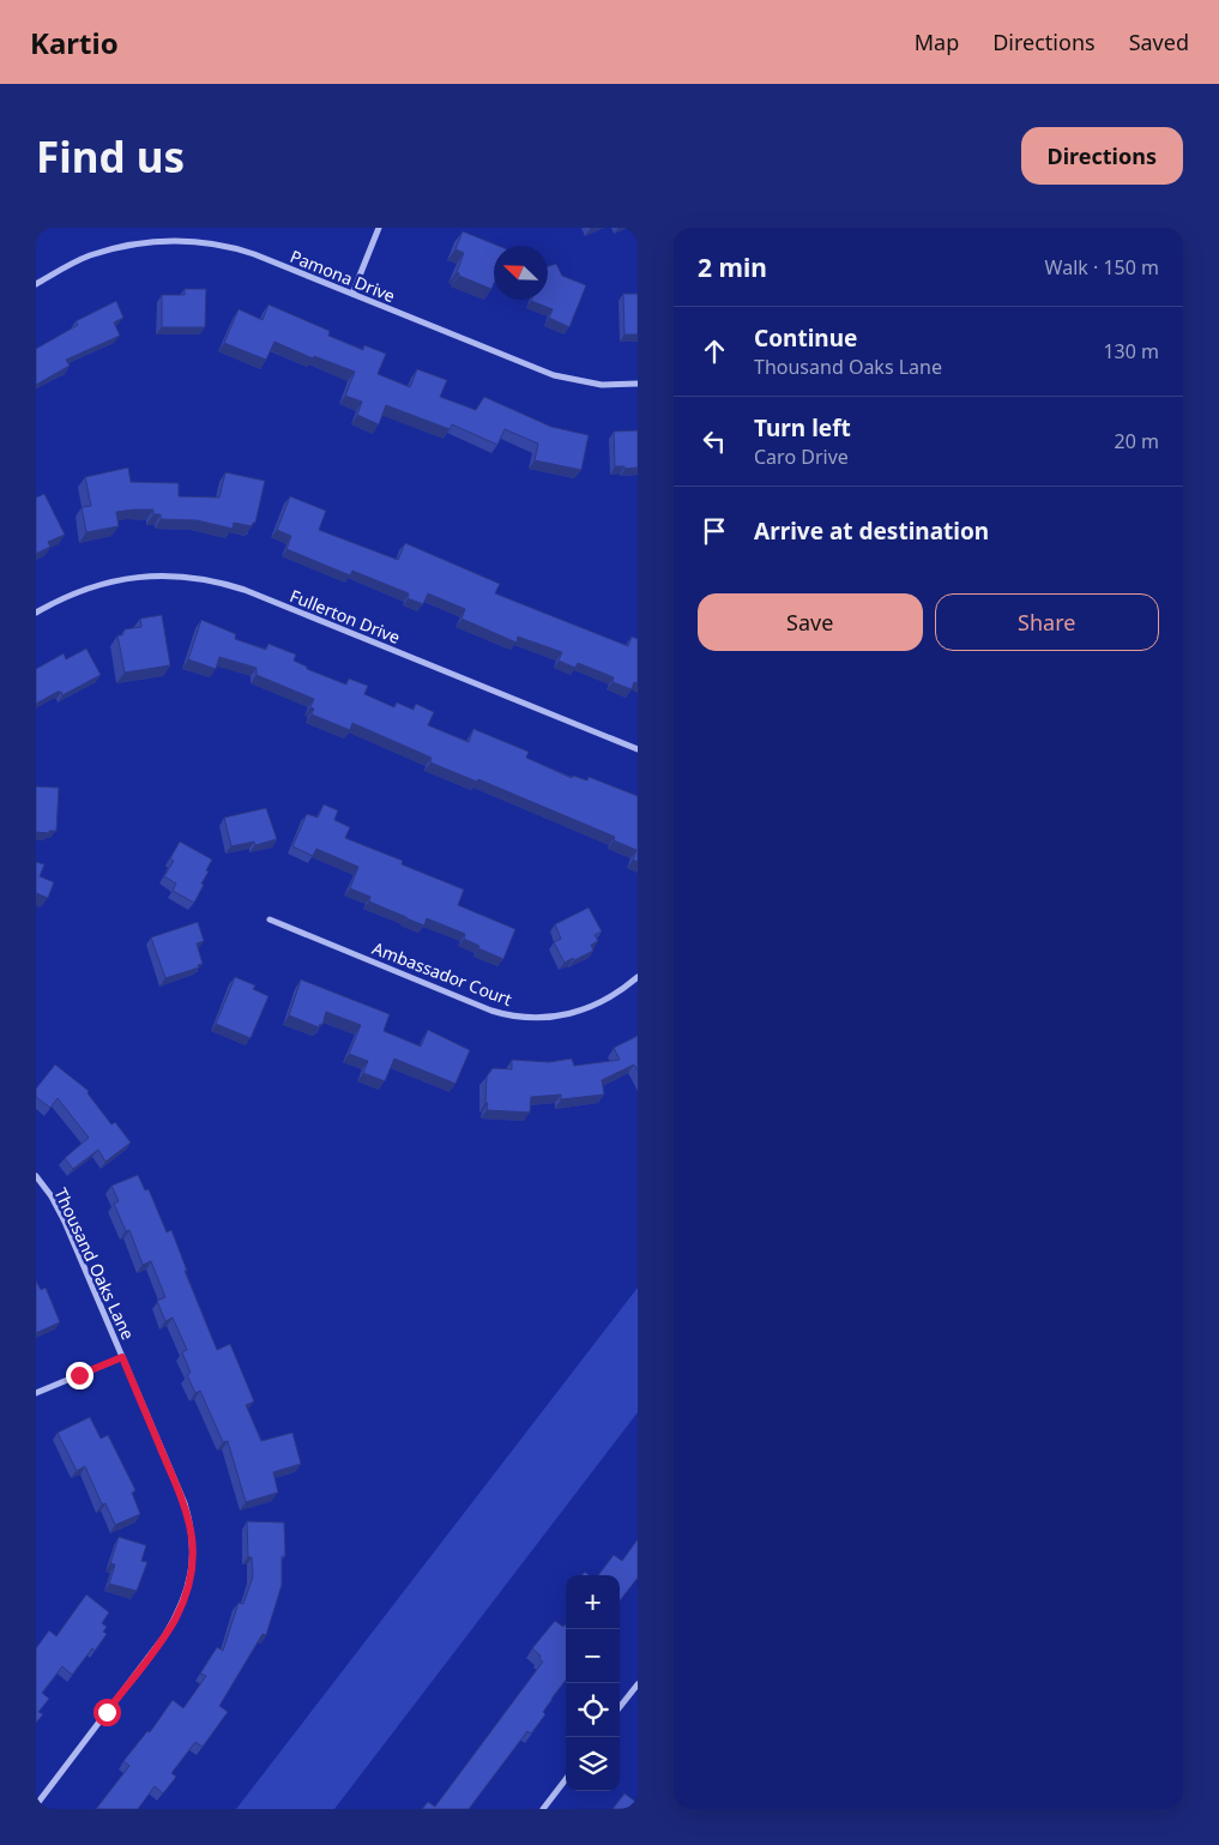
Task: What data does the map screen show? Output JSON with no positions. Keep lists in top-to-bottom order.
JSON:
{
  "streets": {
    "street": [
      "Pamona Drive",
      "Fullerton Drive",
      "Ambassador Court",
      "Thousand Oaks Lane"
    ]
  },
  "north": "top left",
  "page": {
    "header": "Kartio",
    "nav": ["Map", "Directions", "Saved"],
    "buttons": [
      "Directions",
      ["Save", "Share"]
    ],
    "title": "Find us",
    "heading": ["2 min", "Walk · 150 m"],
    "list": [
      ["Continue", "Thousand Oaks Lane", "130 m"],
      ["Turn left", "Caro Drive", "20 m"],
      "Arrive at destination"
    ],
    "map_buttons": ["+", "−"]
  }
}
